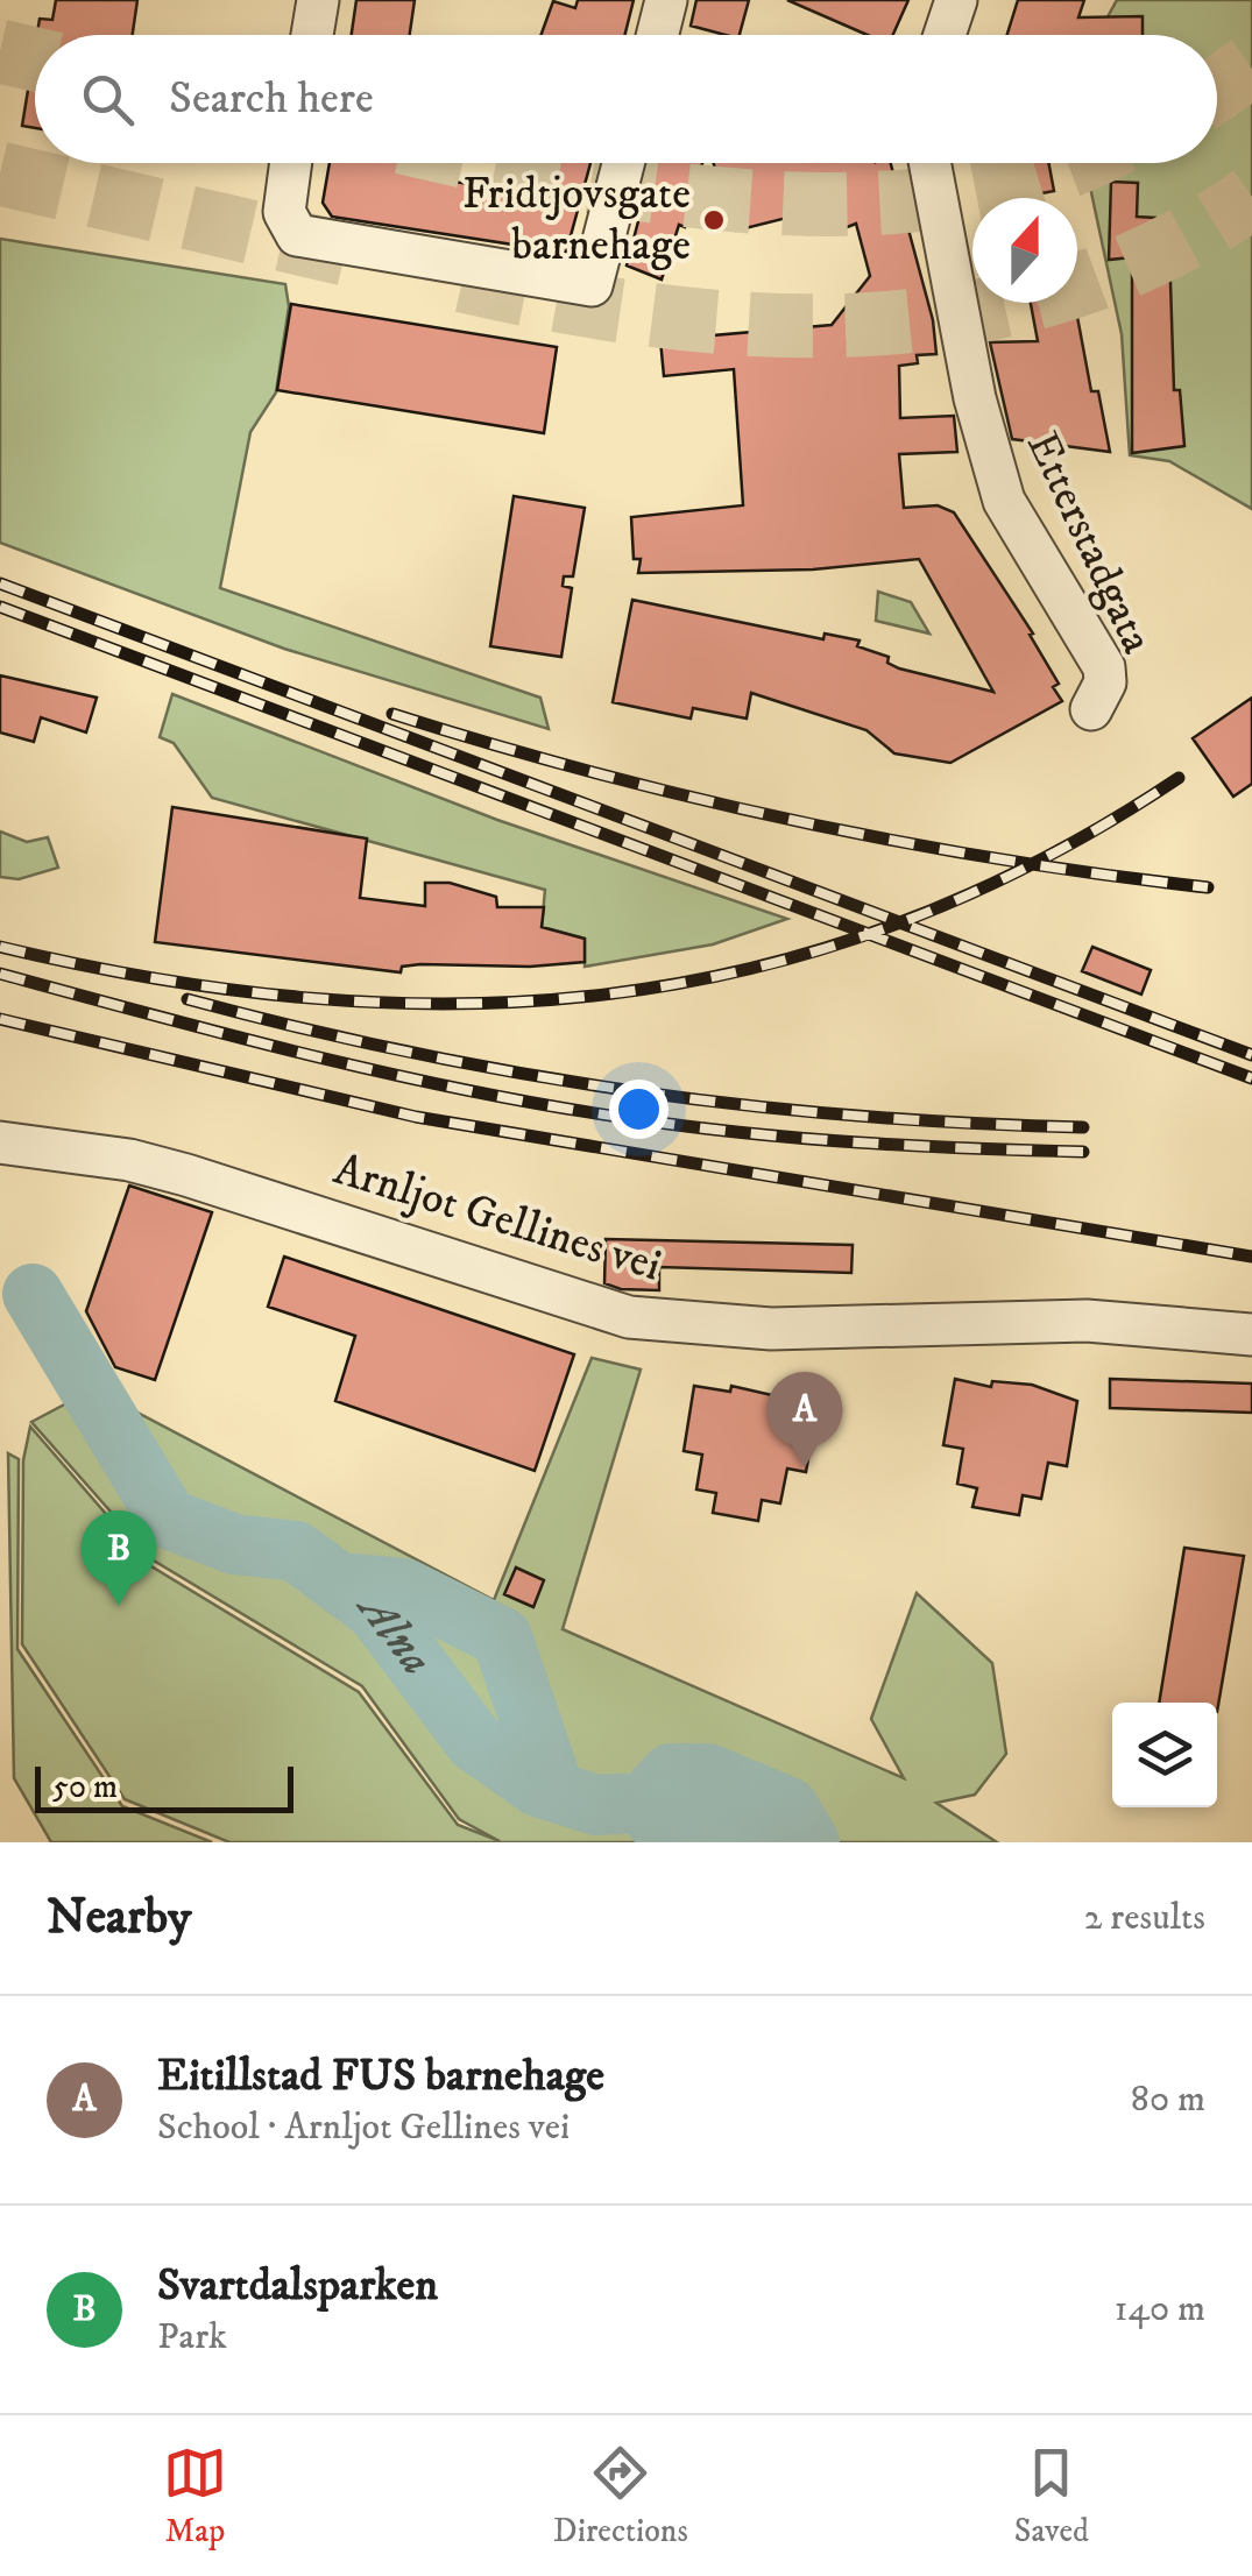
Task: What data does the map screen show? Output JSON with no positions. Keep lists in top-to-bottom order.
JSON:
{
  "streets": {
    "street": ["Etterstadgata", "Arnljot Gellines vei"]
  },
  "water": ["Alna"],
  "places": ["Fridtjovsgate barnehage"],
  "scale_bar": "50 m",
  "north": "top",
  "page": {
    "search": "Search here",
    "pins": ["A", "B"],
    "scale": "50 m",
    "heading": ["Nearby", "2 results"],
    "list": [
      {
        "mark": "A",
        "name": "Eitillstad FUS barnehage",
        "note": "School · Arnljot Gellines vei",
        "value": "80 m"
      },
      {
        "mark": "B",
        "name": "Svartdalsparken",
        "note": "Park",
        "value": "140 m"
      }
    ],
    "nav": ["Map", "Directions", "Saved"]
  }
}
